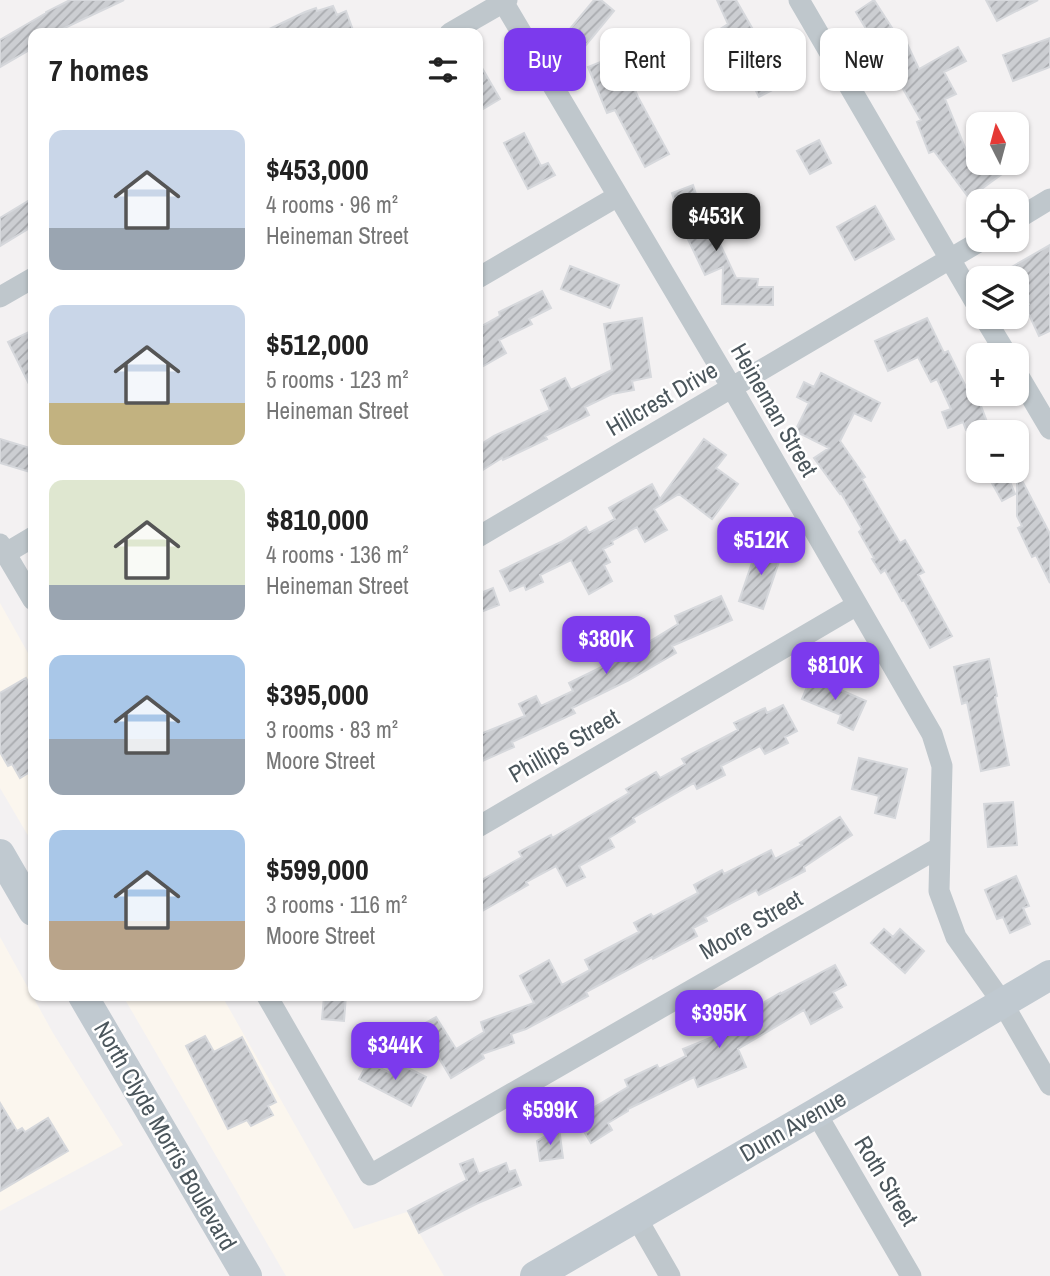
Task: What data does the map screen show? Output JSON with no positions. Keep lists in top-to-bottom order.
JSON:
{
  "streets": {
    "main road": ["Dunn Avenue", "North Clyde Morris Boulevard"],
    "street": [
      "Hillcrest Drive",
      "Heineman Street",
      "Phillips Street",
      "Moore Street",
      "Roth Street"
    ]
  },
  "crossings": [
    ["Hillcrest Drive", "Heineman Street"],
    ["Heineman Street", "Phillips Street"],
    ["Heineman Street", "Moore Street"],
    ["Heineman Street", "Dunn Avenue"],
    ["Dunn Avenue", "Roth Street"]
  ],
  "north": "top",
  "page": {
    "chip": [
      "Buy",
      "Rent",
      "Filters",
      "New"
    ],
    "heading": "7 homes",
    "map_buttons": ["+", "−"],
    "list": [
      {
        "name": "$453,000",
        "note": "4 rooms · 96 m² · Heineman Street"
      },
      {
        "name": "$512,000",
        "note": "5 rooms · 123 m² · Heineman Street"
      },
      {
        "name": "$810,000",
        "note": "4 rooms · 136 m² · Heineman Street"
      },
      {
        "name": "$395,000",
        "note": "3 rooms · 83 m² · Moore Street"
      },
      {
        "name": "$599,000",
        "note": "3 rooms · 116 m² · Moore Street"
      }
    ],
    "price": [
      "$453K",
      "$512K",
      "$380K",
      "$810K",
      "$395K",
      "$344K",
      "$599K"
    ]
  }
}
